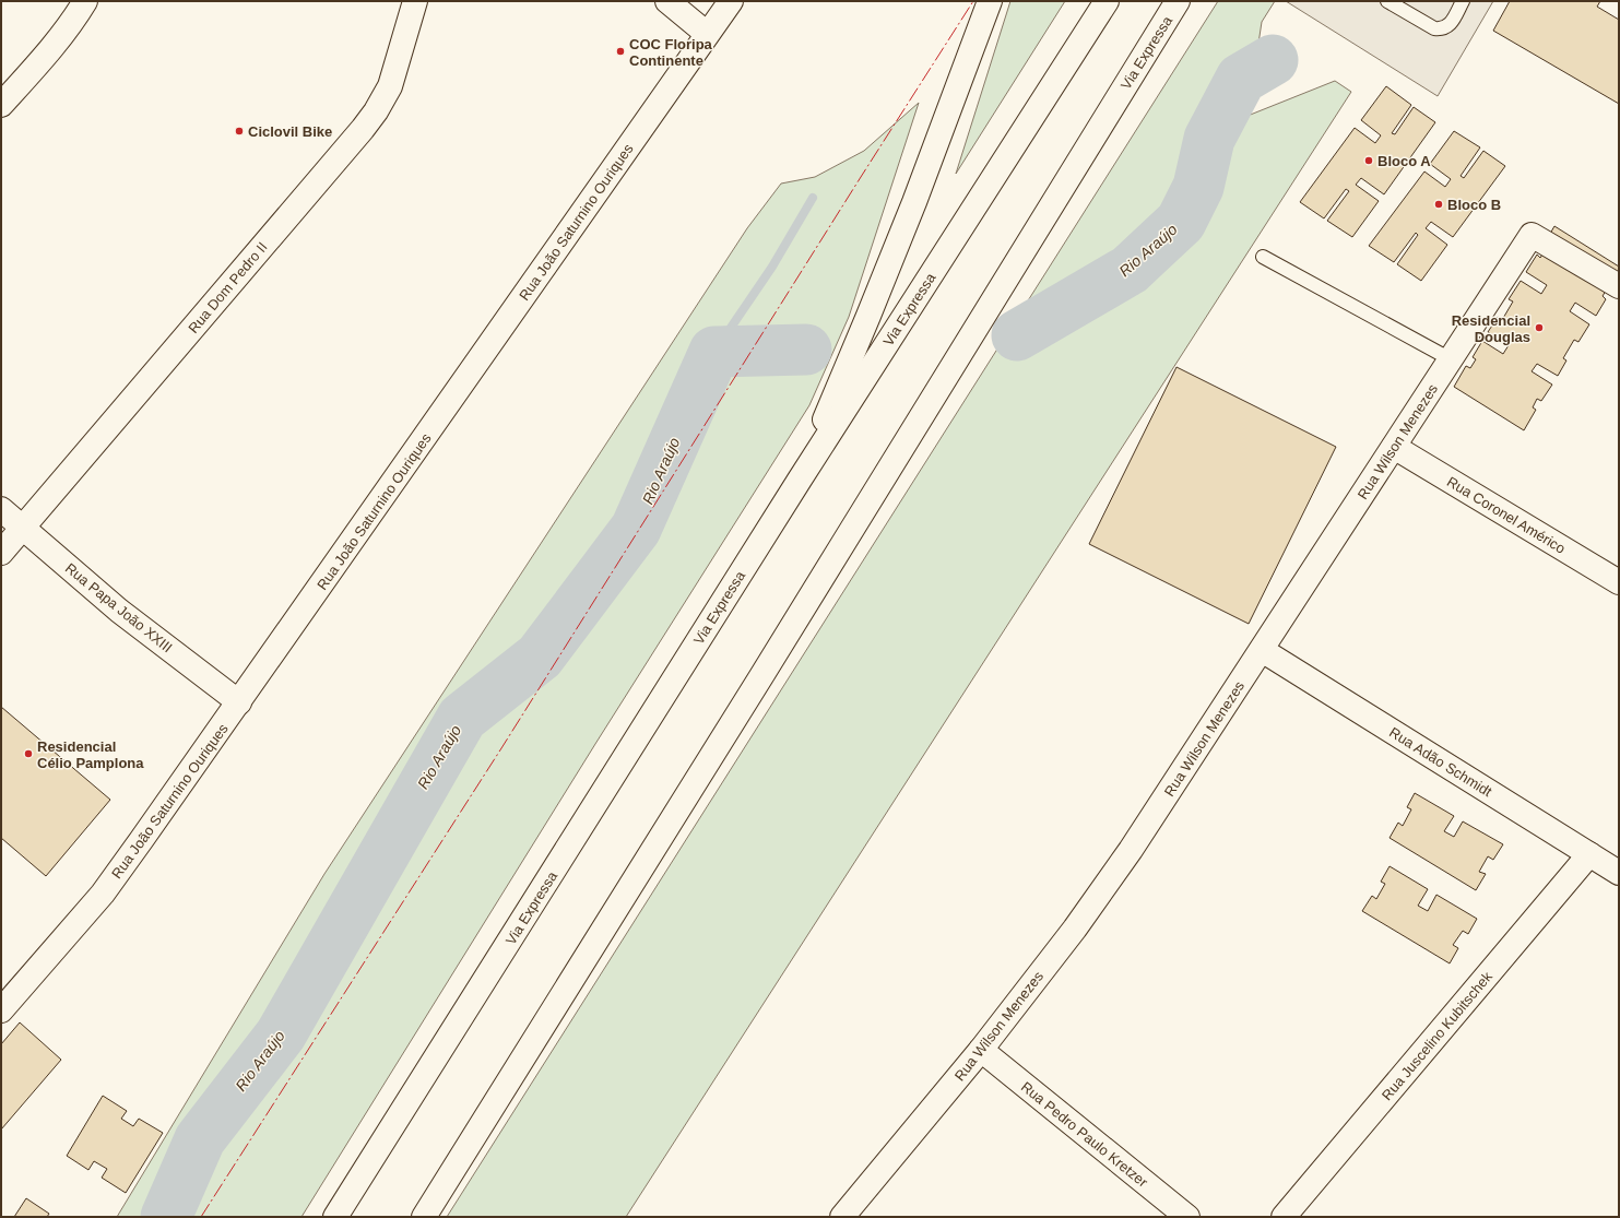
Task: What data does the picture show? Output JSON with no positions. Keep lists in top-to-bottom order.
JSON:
{
  "streets": {
    "main road": [
      "Via Expressa",
      "Rua João Saturnino Ouriques",
      "Rua Dom Pedro II",
      "Rua Wilson Menezes",
      "Rua Coronel Américo",
      "Rua Papa João XXIII",
      "Rua Adão Schmidt",
      "Rua Juscelino Kubitschek",
      "Rua Pedro Paulo Kretzer"
    ]
  },
  "crossings": [
    ["Rua João Saturnino Ouriques", "Rua Papa João XXIII"],
    ["Rua Dom Pedro II", "Rua Papa João XXIII"],
    ["Rua Wilson Menezes", "Rua Coronel Américo"],
    ["Rua Wilson Menezes", "Rua Adão Schmidt"],
    ["Rua Wilson Menezes", "Rua Pedro Paulo Kretzer"],
    ["Rua Adão Schmidt", "Rua Juscelino Kubitschek"]
  ],
  "water": ["Rio Araújo"],
  "places": [
    "COC Floripa Continente",
    "Ciclovil Bike",
    "Bloco A",
    "Bloco B",
    "Residencial Douglas",
    "Residencial Célio Pamplona"
  ]
}
